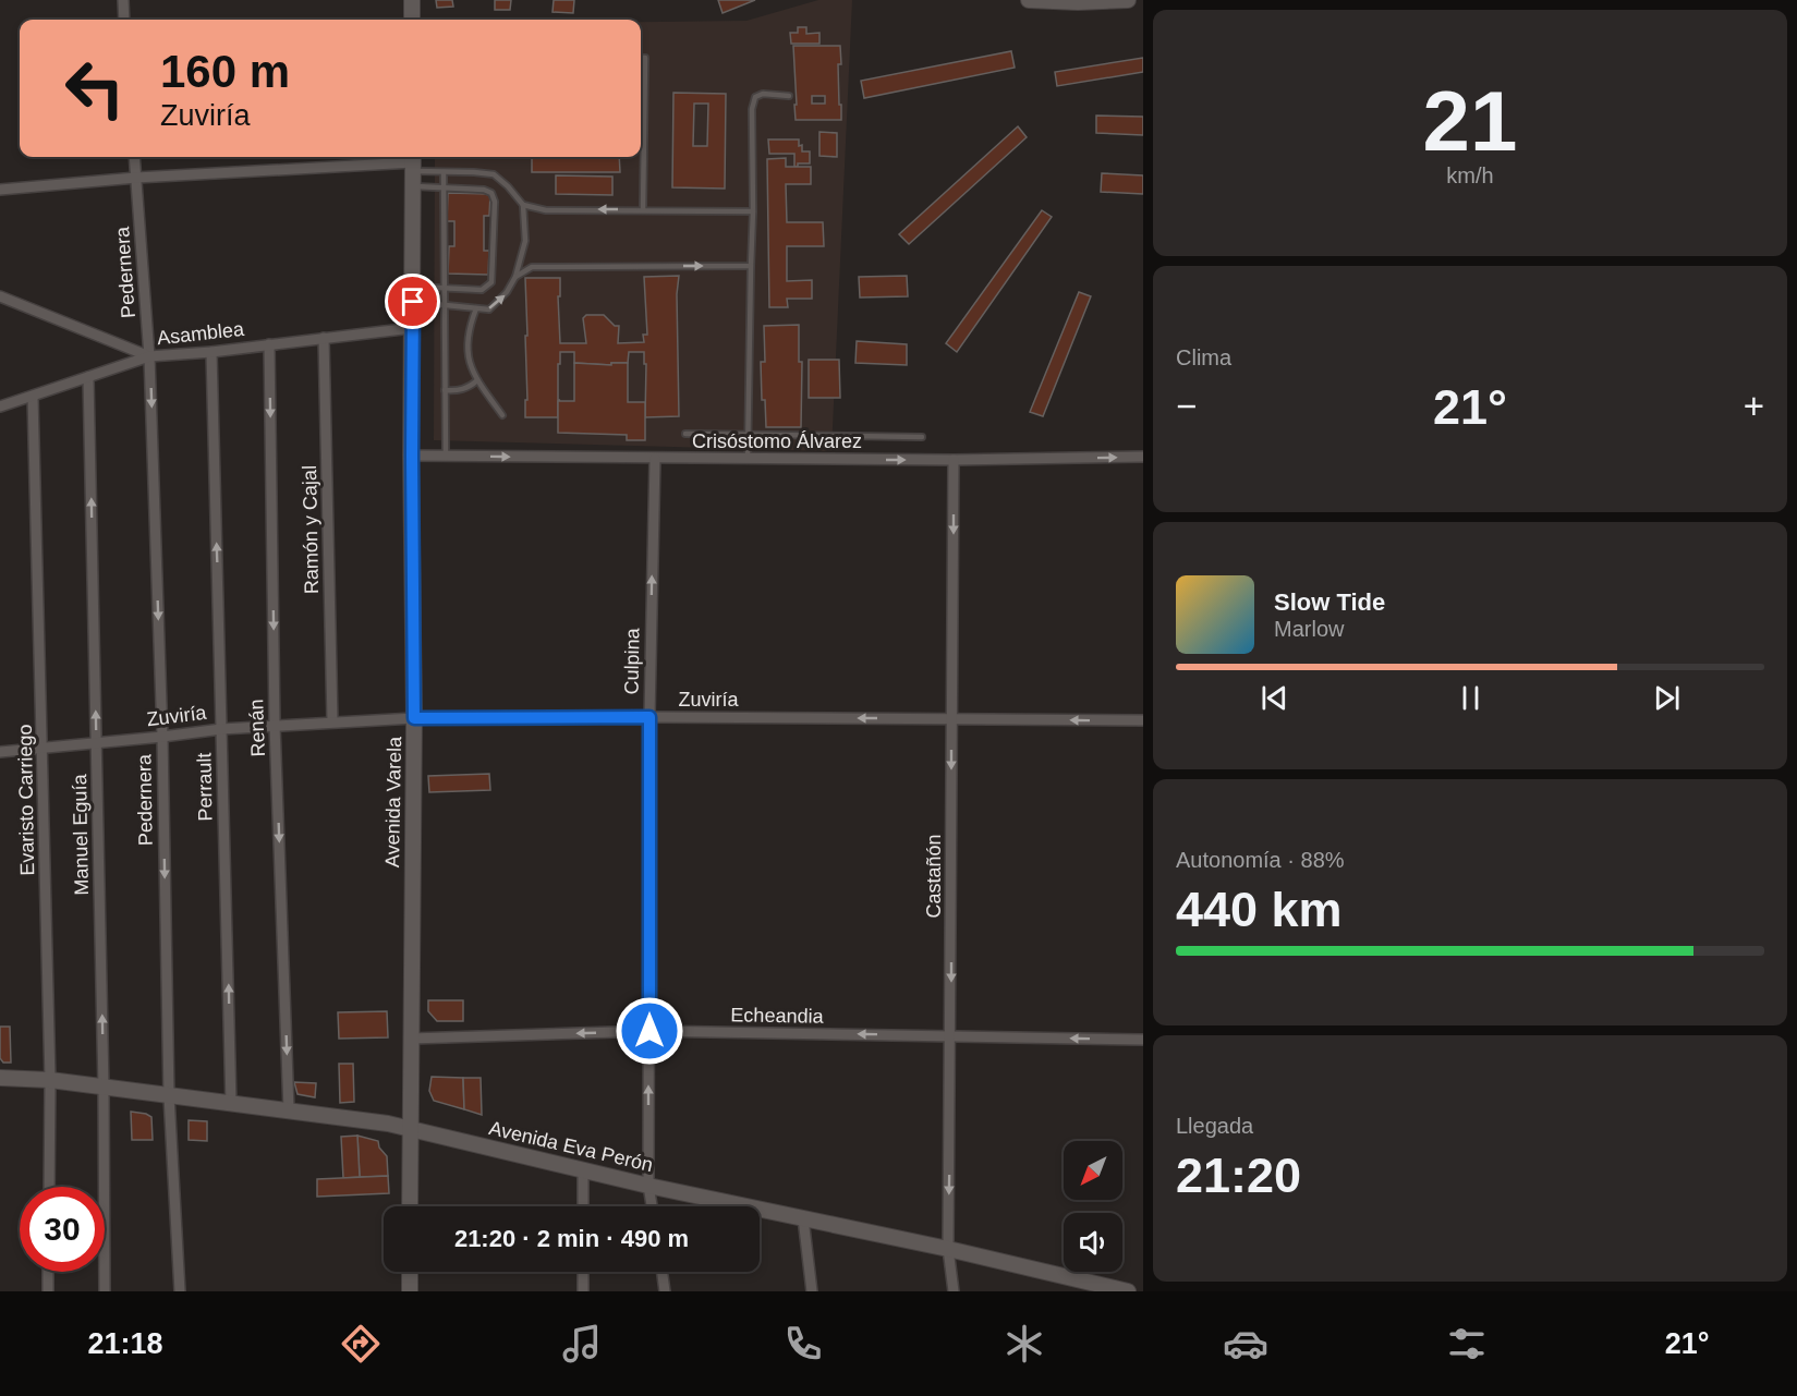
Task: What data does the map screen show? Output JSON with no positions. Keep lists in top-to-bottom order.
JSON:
{
  "streets": {
    "main road": ["Avenida Varela", "Avenida Eva Perón"],
    "street": [
      "Pedernera",
      "Asamblea",
      "Crisóstomo Álvarez",
      "Ramón y Cajal",
      "Culpina",
      "Zuviría",
      "Renán",
      "Perrault",
      "Evaristo Carriego",
      "Manuel Eguía",
      "Castañón",
      "Echeandia"
    ]
  },
  "crossings": [
    ["Pedernera", "Asamblea"],
    ["Pedernera", "Zuviría"],
    ["Pedernera", "Avenida Eva Perón"],
    ["Asamblea", "Ramón y Cajal"],
    ["Asamblea", "Renán"],
    ["Asamblea", "Perrault"],
    ["Asamblea", "Evaristo Carriego"],
    ["Asamblea", "Avenida Varela"],
    ["Asamblea", "Manuel Eguía"],
    ["Crisóstomo Álvarez", "Culpina"],
    ["Crisóstomo Álvarez", "Avenida Varela"],
    ["Crisóstomo Álvarez", "Castañón"],
    ["Ramón y Cajal", "Zuviría"],
    ["Culpina", "Zuviría"],
    ["Culpina", "Echeandia"],
    ["Culpina", "Avenida Eva Perón"],
    ["Zuviría", "Renán"],
    ["Zuviría", "Perrault"],
    ["Zuviría", "Evaristo Carriego"],
    ["Zuviría", "Avenida Varela"],
    ["Zuviría", "Manuel Eguía"],
    ["Zuviría", "Castañón"],
    ["Renán", "Avenida Eva Perón"],
    ["Perrault", "Avenida Eva Perón"],
    ["Evaristo Carriego", "Avenida Eva Perón"],
    ["Avenida Varela", "Echeandia"],
    ["Avenida Varela", "Avenida Eva Perón"],
    ["Manuel Eguía", "Avenida Eva Perón"],
    ["Castañón", "Echeandia"],
    ["Castañón", "Avenida Eva Perón"]
  ],
  "one_way": [
    "Pedernera",
    "Crisóstomo Álvarez",
    "Culpina",
    "Zuviría",
    "Renán",
    "Perrault",
    "Manuel Eguía",
    "Castañón",
    "Echeandia"
  ],
  "north": "bottom left",
  "page": {
    "tile": [
      ["21", "km/h"],
      "Clima",
      ["Autonomía · 88%", "440 km"],
      ["Llegada", "21:20"]
    ],
    "turn": ["160 m", "Zuviría"],
    "heat": ["−", "21°", "+"],
    "song": ["Slow Tide", "Marlow"],
    "limit": "30",
    "trip": "21:20 · 2 min · 490 m",
    "tabs": ["21:18", "21°"]
  }
}
